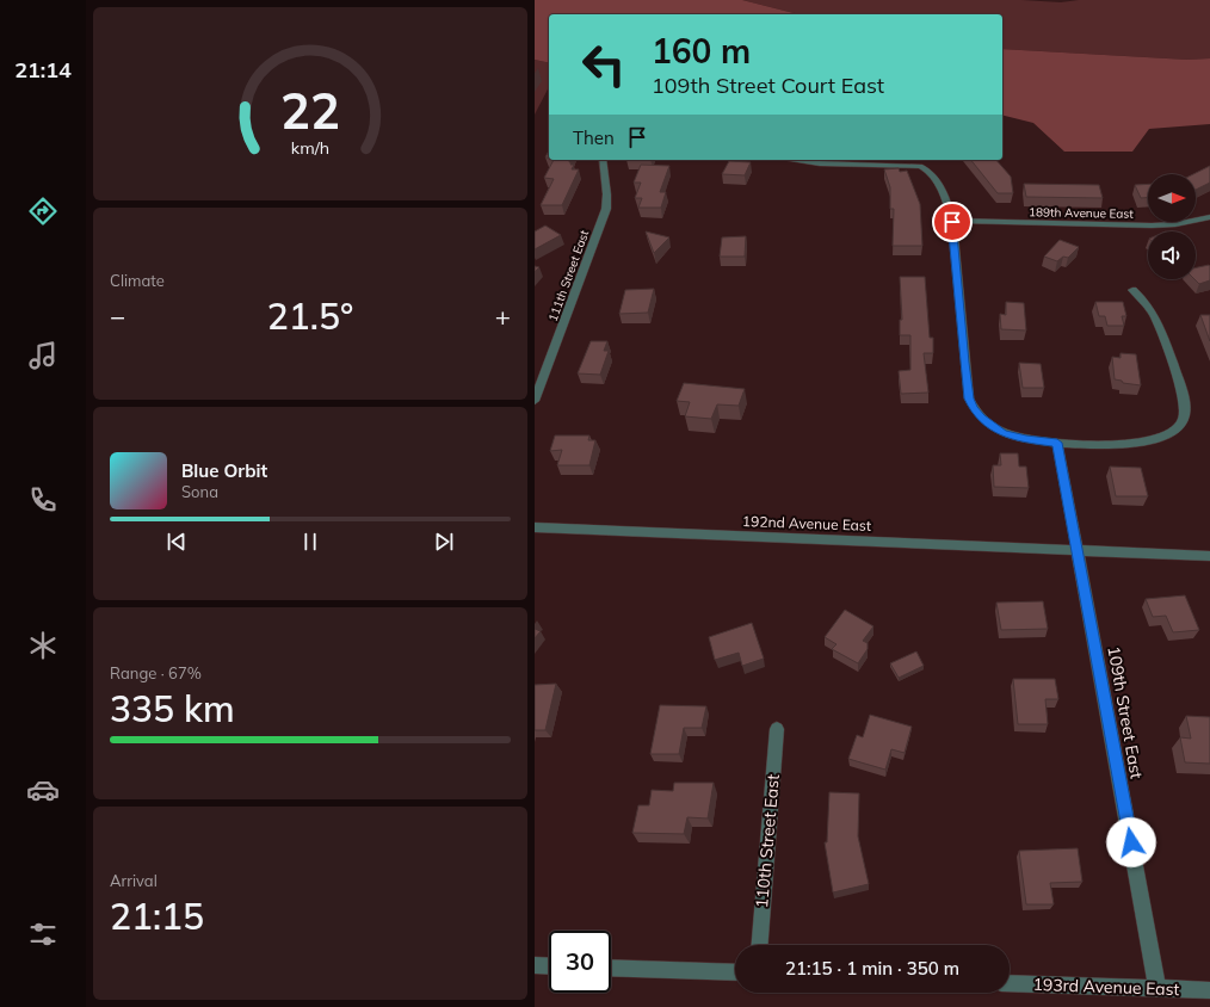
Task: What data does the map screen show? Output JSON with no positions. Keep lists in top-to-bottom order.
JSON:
{
  "streets": {
    "street": [
      "189th Avenue East",
      "111th Street East",
      "192nd Avenue East",
      "109th Street East",
      "110th Street East",
      "193rd Avenue East"
    ]
  },
  "crossings": [
    ["192nd Avenue East", "109th Street East"],
    ["109th Street East", "193rd Avenue East"]
  ],
  "north": "right",
  "page": {
    "tabs": "21:14",
    "turn": ["160 m", "109th Street Court East"],
    "then": "Then",
    "tile": [
      "Climate",
      ["Range · 67%", "335 km"],
      ["Arrival", "21:15"]
    ],
    "heat": ["−", "21.5°", "+"],
    "song": ["Blue Orbit", "Sona"],
    "limit": "30",
    "trip": "21:15 · 1 min · 350 m",
    "gauge": ["22", "km/h"]
  }
}
